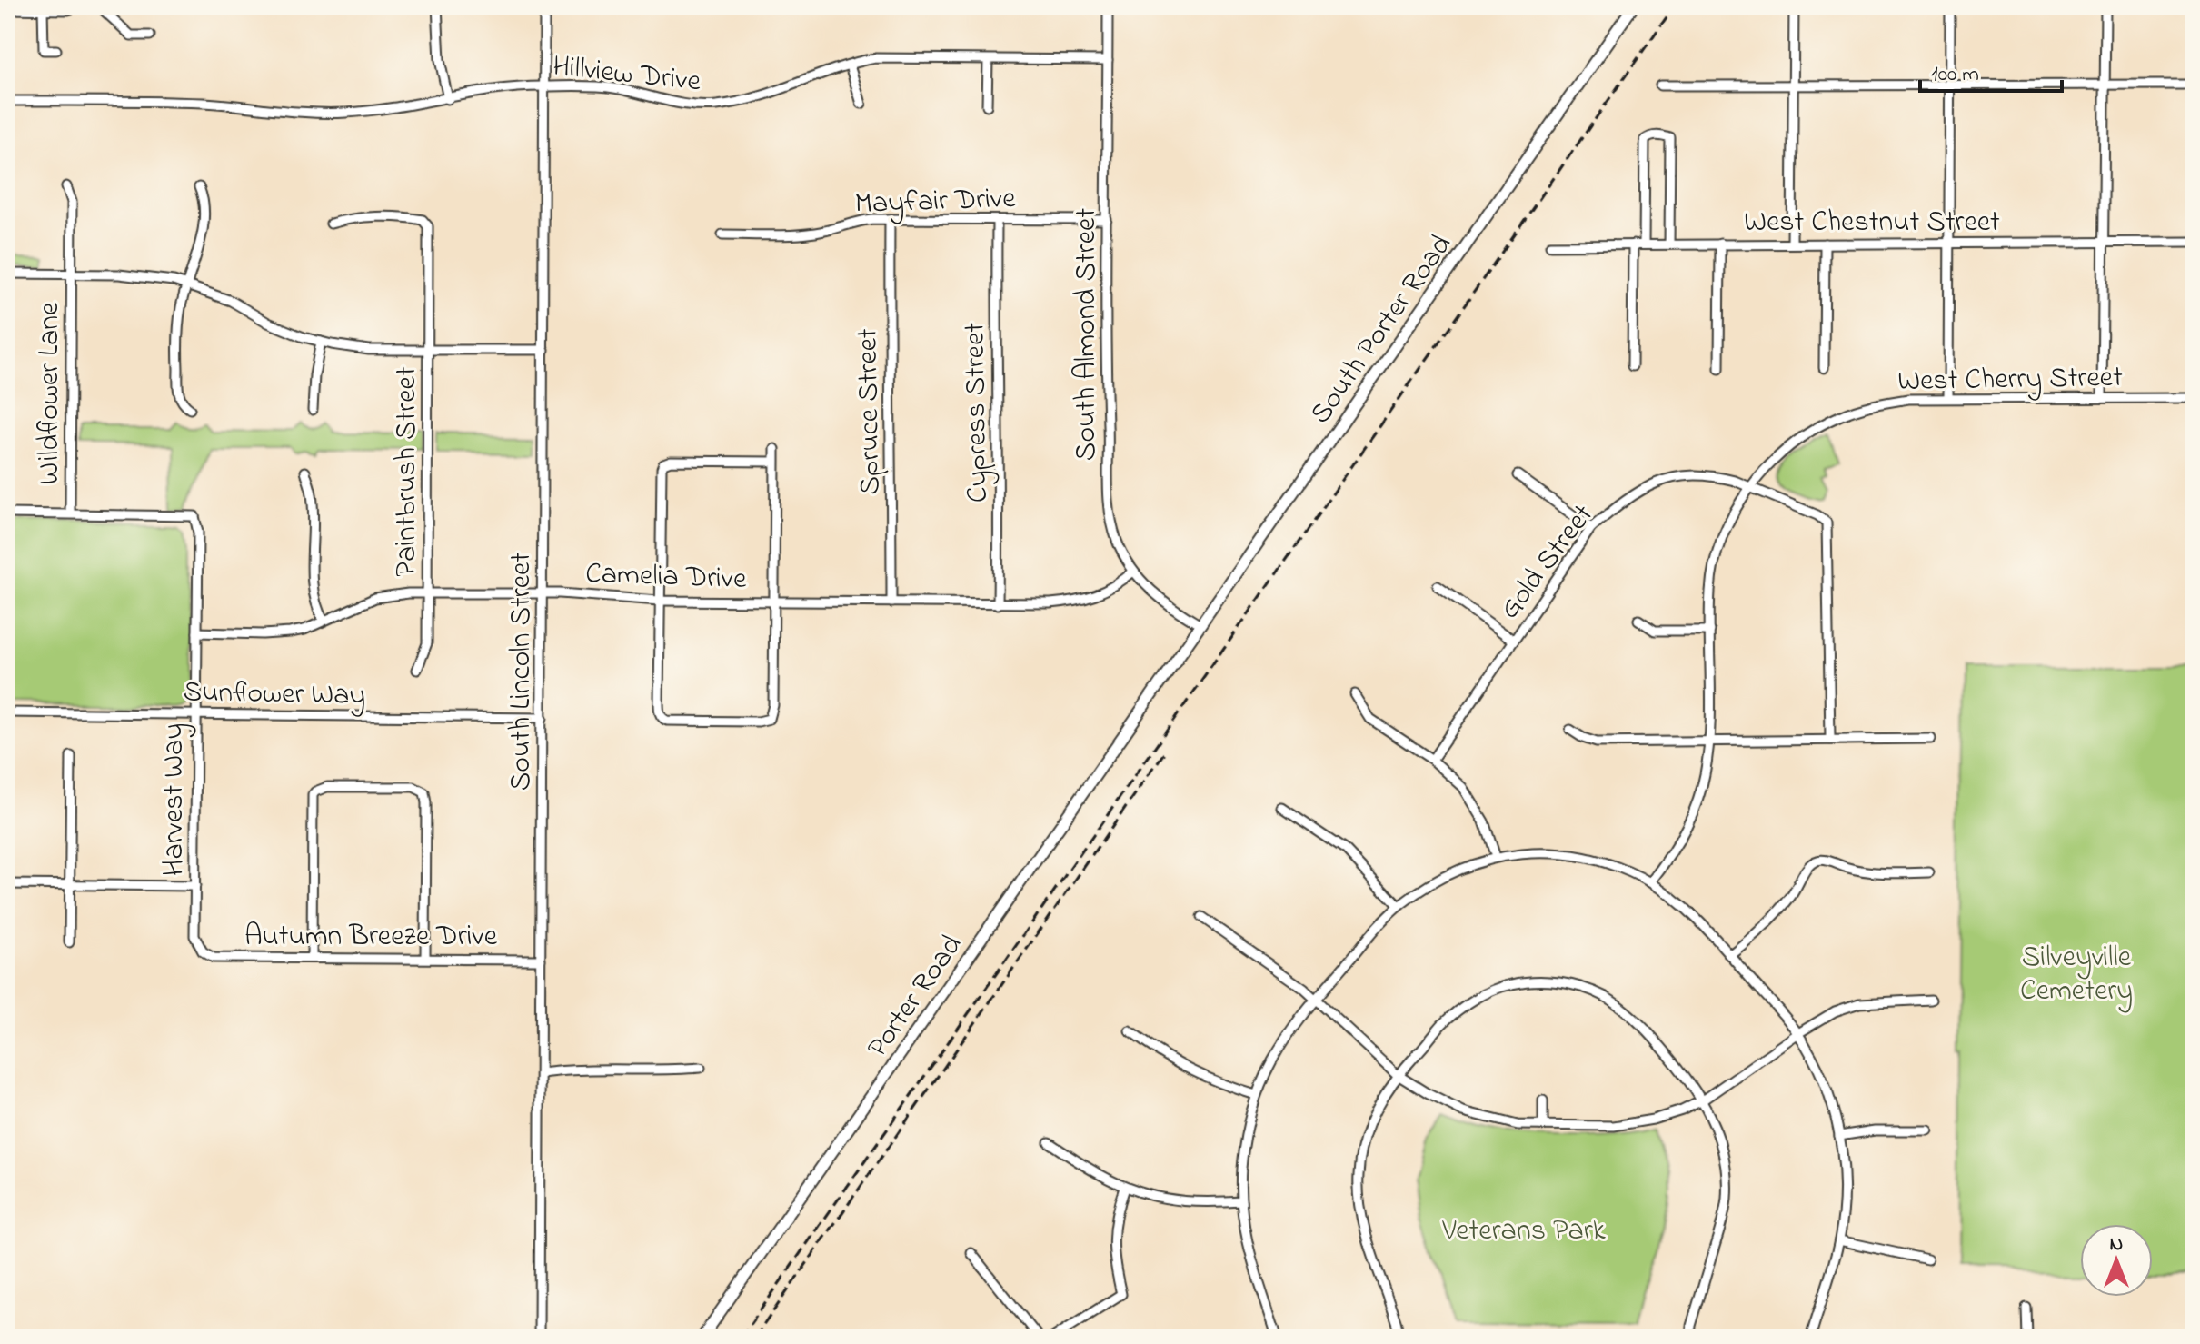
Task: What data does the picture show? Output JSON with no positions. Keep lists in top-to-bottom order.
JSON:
{
  "streets": {
    "street": [
      "Hillview Drive",
      "Mayfair Drive",
      "West Chestnut Street",
      "South Porter Road",
      "South Almond Street",
      "West Cherry Street",
      "Wildflower Lane",
      "Spruce Street",
      "Cypress Street",
      "Paintbrush Street",
      "Gold Street",
      "Camelia Drive",
      "South Lincoln Street",
      "Sunflower Way",
      "Harvest Way",
      "Autumn Breeze Drive",
      "Porter Road"
    ]
  },
  "crossings": [
    ["Hillview Drive", "South Almond Street"],
    ["Hillview Drive", "South Lincoln Street"],
    ["Mayfair Drive", "South Almond Street"],
    ["Mayfair Drive", "Spruce Street"],
    ["Mayfair Drive", "Cypress Street"],
    ["South Porter Road", "South Almond Street"],
    ["South Porter Road", "Porter Road"],
    ["South Almond Street", "Camelia Drive"],
    ["West Cherry Street", "Gold Street"],
    ["Wildflower Lane", "Harvest Way"],
    ["Spruce Street", "Camelia Drive"],
    ["Cypress Street", "Camelia Drive"],
    ["Paintbrush Street", "Camelia Drive"],
    ["Camelia Drive", "South Lincoln Street"],
    ["Camelia Drive", "Harvest Way"],
    ["South Lincoln Street", "Sunflower Way"],
    ["South Lincoln Street", "Autumn Breeze Drive"],
    ["Sunflower Way", "Harvest Way"],
    ["Harvest Way", "Autumn Breeze Drive"]
  ],
  "parks": ["Silveyville Cemetery", "Veterans Park"],
  "scale_bar": "100 m",
  "north": "top"
}
